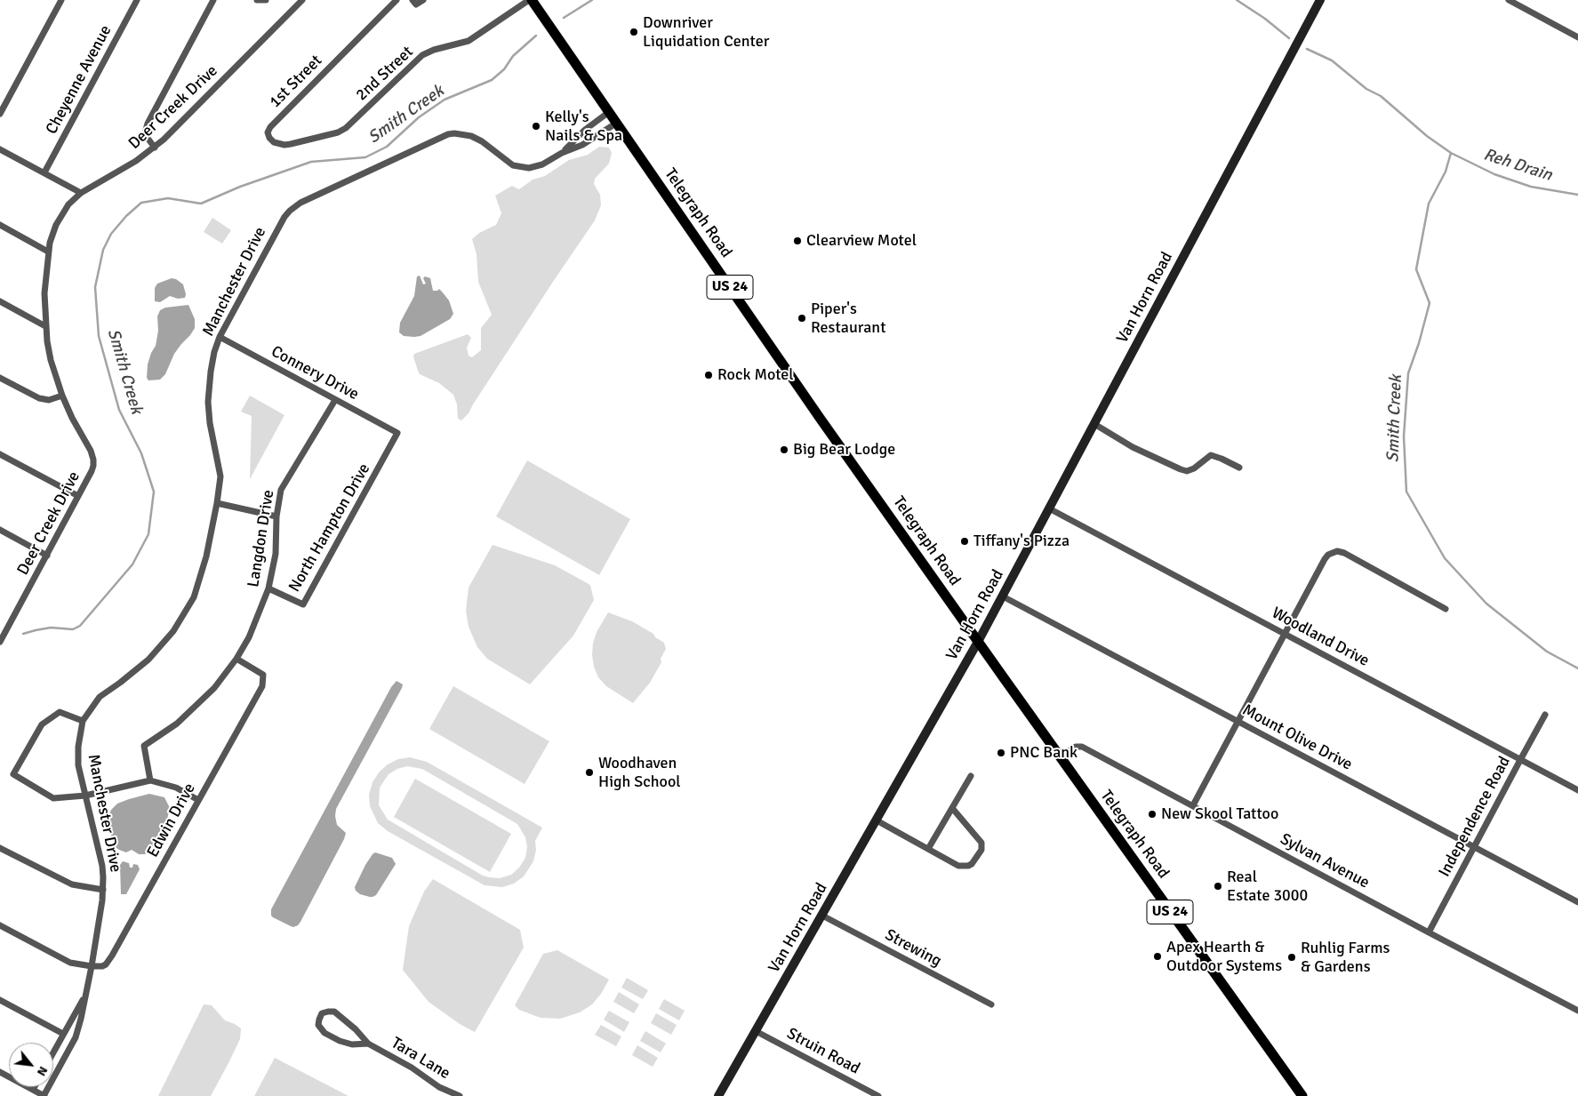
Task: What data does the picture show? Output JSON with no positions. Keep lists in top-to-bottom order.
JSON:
{
  "streets": {
    "main road": ["Telegraph Road", "US 24"],
    "street": [
      "2nd Street",
      "Cheyenne Avenue",
      "1st Street",
      "Deer Creek Drive",
      "Manchester Drive",
      "Van Horn Road",
      "Connery Drive",
      "North Hampton Drive",
      "Langdon Drive",
      "Woodland Drive",
      "Mount Olive Drive",
      "Independence Road",
      "Edwin Drive",
      "Sylvan Avenue",
      "Strewing",
      "Struin Road",
      "Tara Lane"
    ]
  },
  "crossings": [
    ["2nd Street", "1st Street"],
    ["2nd Street", "Telegraph Road"],
    ["Telegraph Road", "Manchester Drive"],
    ["Telegraph Road", "Van Horn Road"],
    ["Telegraph Road", "Sylvan Avenue"],
    ["Manchester Drive", "Connery Drive"],
    ["Manchester Drive", "Edwin Drive"],
    ["Van Horn Road", "Woodland Drive"],
    ["Van Horn Road", "Mount Olive Drive"],
    ["Van Horn Road", "Strewing"],
    ["Van Horn Road", "Struin Road"],
    ["Connery Drive", "North Hampton Drive"],
    ["Connery Drive", "Langdon Drive"],
    ["North Hampton Drive", "Langdon Drive"],
    ["Langdon Drive", "Edwin Drive"],
    ["Woodland Drive", "Independence Road"],
    ["Mount Olive Drive", "Independence Road"],
    ["Independence Road", "Sylvan Avenue"]
  ],
  "water": ["Smith Creek", "Reh Drain"],
  "places": [
    "Downriver Liquidation Center",
    "Kelly's Nails & Spa",
    "Clearview Motel",
    "Piper's Restaurant",
    "Rock Motel",
    "Big Bear Lodge",
    "Tiffany's Pizza",
    "PNC Bank",
    "Woodhaven High School",
    "New Skool Tattoo",
    "Real Estate 3000",
    "Apex Hearth & Outdoor Systems",
    "Ruhlig Farms & Gardens"
  ],
  "north": "bottom right"
}
